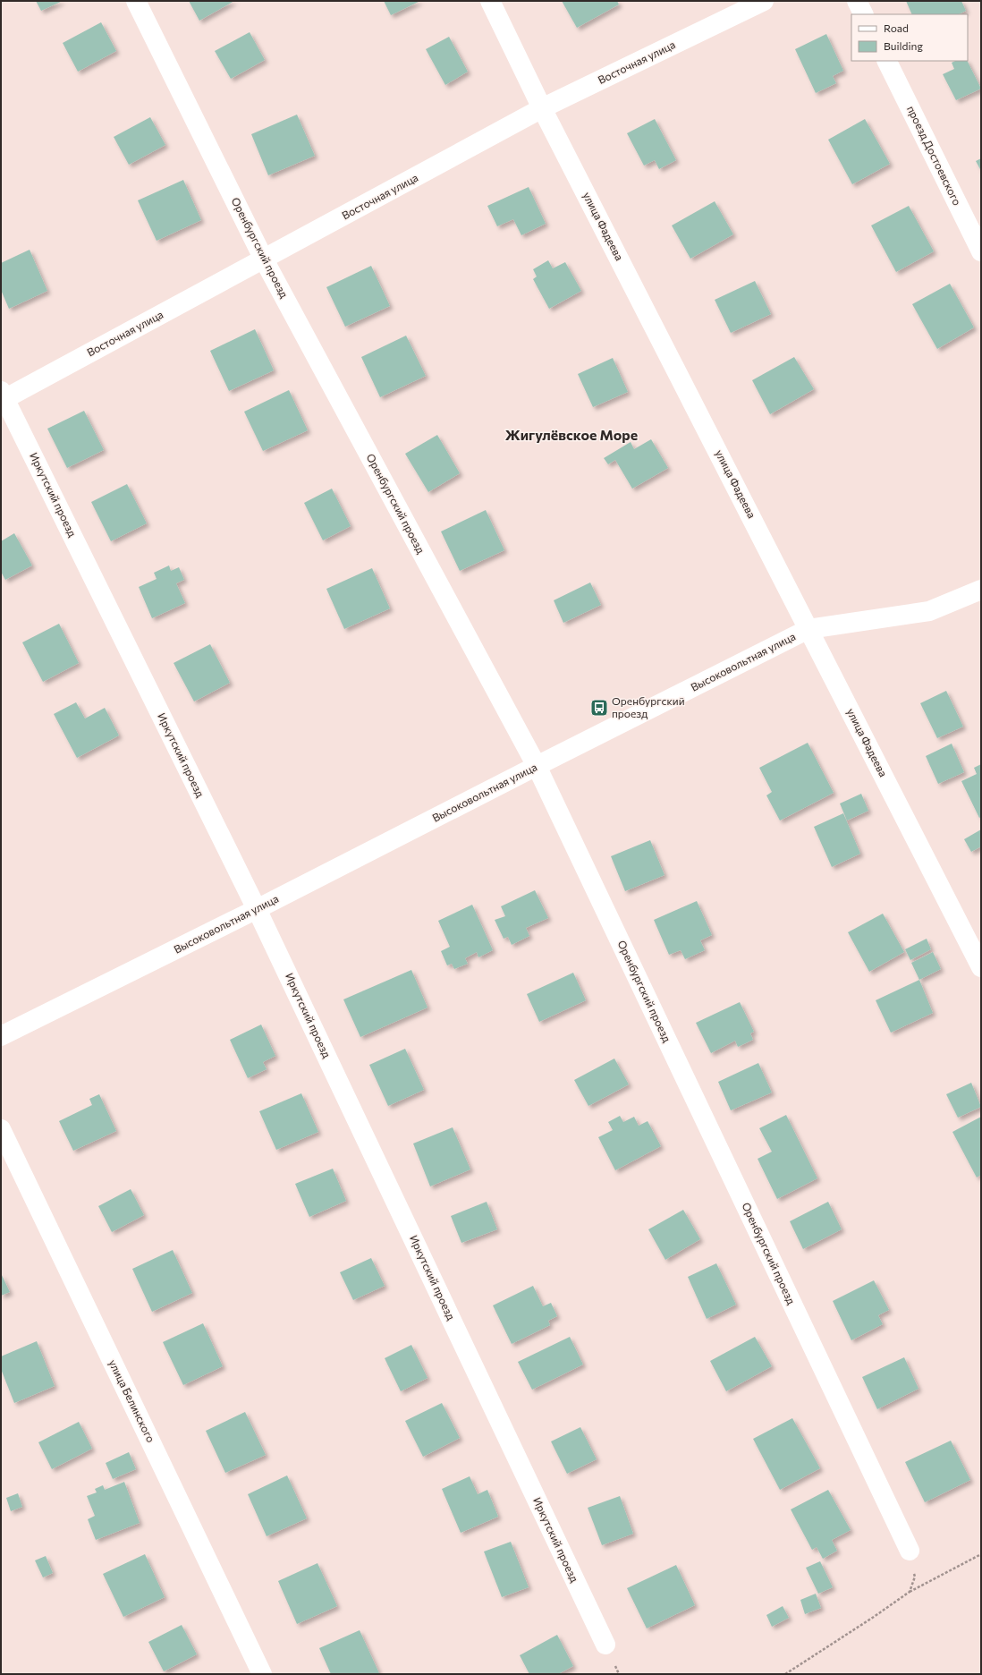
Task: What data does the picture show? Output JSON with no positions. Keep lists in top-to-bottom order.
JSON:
{
  "streets": {
    "street": [
      "Восточная улица",
      "проезд Достоевского",
      "улица Фадеева",
      "Оренбургский проезд",
      "Иркутский проезд",
      "Высоковольтная улица",
      "улица Белинского"
    ]
  },
  "crossings": [
    ["Восточная улица", "улица Фадеева"],
    ["Восточная улица", "Оренбургский проезд"],
    ["Восточная улица", "Иркутский проезд"],
    ["улица Фадеева", "Высоковольтная улица"],
    ["Оренбургский проезд", "Высоковольтная улица"],
    ["Иркутский проезд", "Высоковольтная улица"]
  ],
  "districts": ["Жигулёвское Море"],
  "places": {
    "bus stop": ["Оренбургский проезд"]
  },
  "legend": ["Road", "Building"]
}
